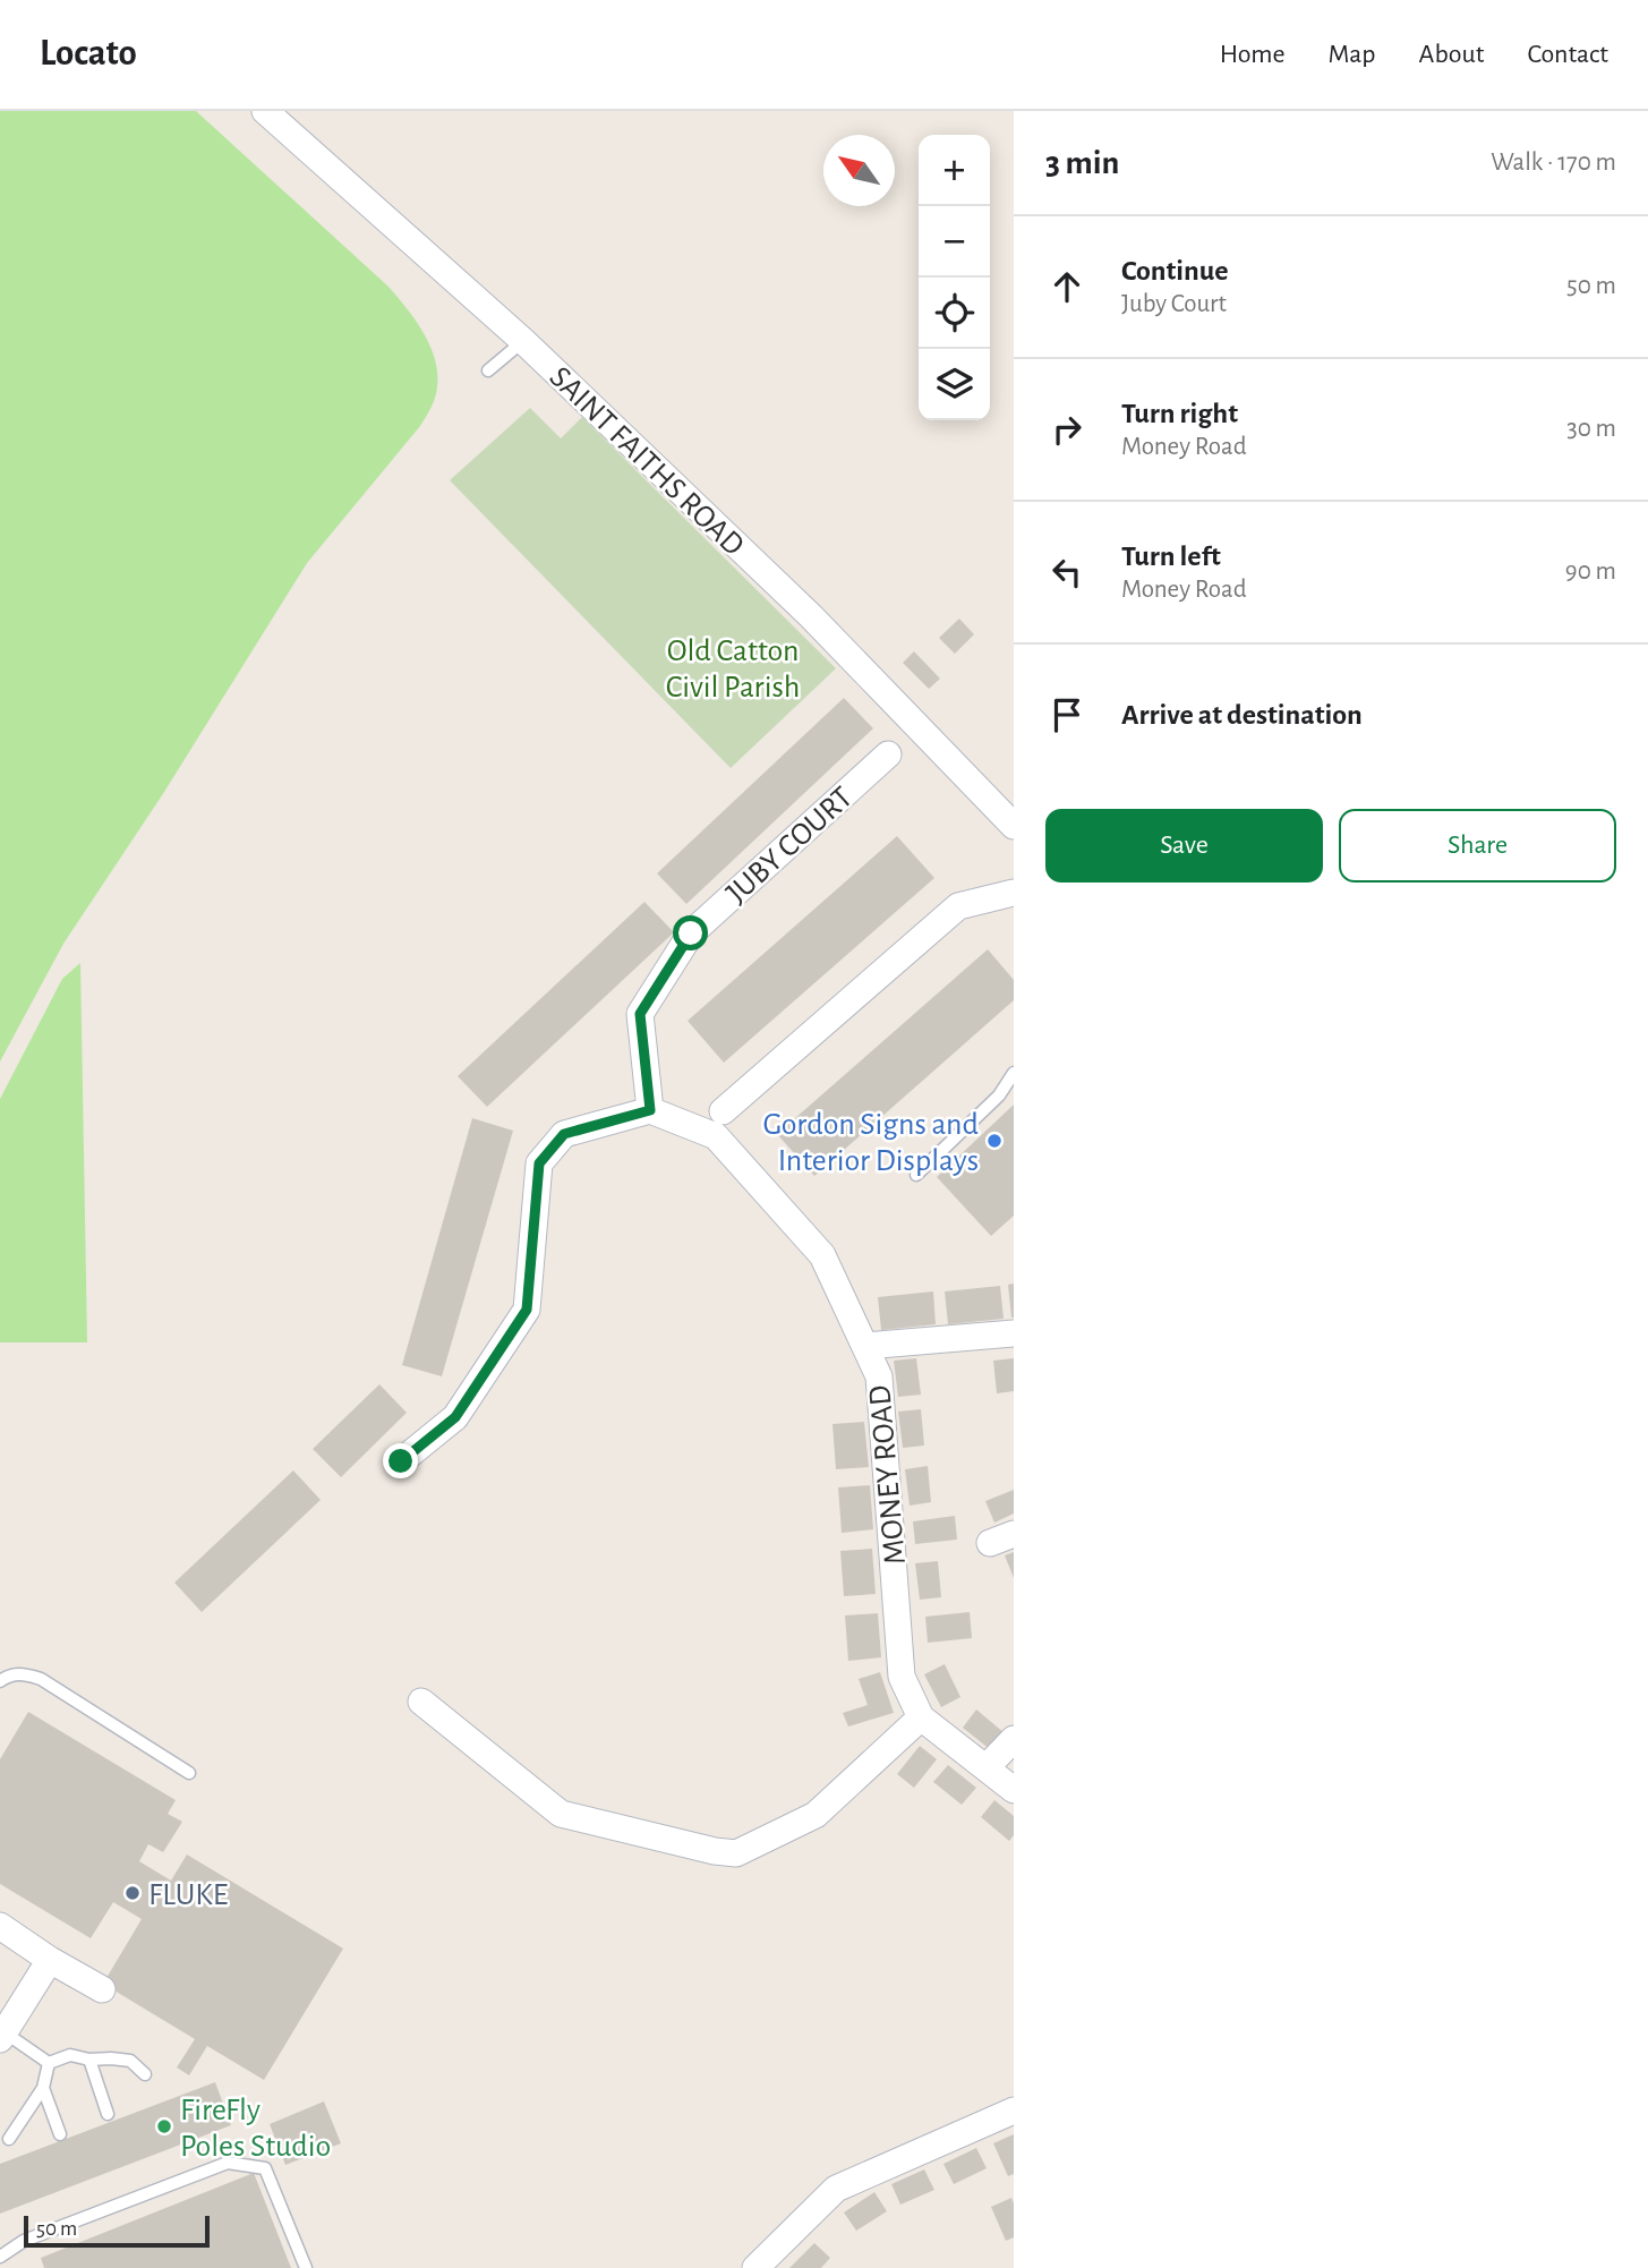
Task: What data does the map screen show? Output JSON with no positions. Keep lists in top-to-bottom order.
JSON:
{
  "streets": {
    "street": ["SAINT FAITHS ROAD", "JUBY COURT", "MONEY ROAD"]
  },
  "crossings": [
    ["JUBY COURT", "MONEY ROAD"]
  ],
  "parks": ["Old Catton Civil Parish"],
  "places": ["Gordon Signs and Interior Displays", "FLUKE", "FireFly Poles Studio"],
  "scale_bar": "50 m",
  "north": "top left",
  "page": {
    "header": "Locato",
    "nav": [
      "Home",
      "Map",
      "About",
      "Contact"
    ],
    "heading": ["3 min", "Walk · 170 m"],
    "map_buttons": ["+", "−"],
    "list": [
      ["Continue", "Juby Court", "50 m"],
      ["Turn right", "Money Road", "30 m"],
      ["Turn left", "Money Road", "90 m"],
      "Arrive at destination"
    ],
    "buttons": ["Save", "Share"],
    "scale": "50 m"
  }
}
